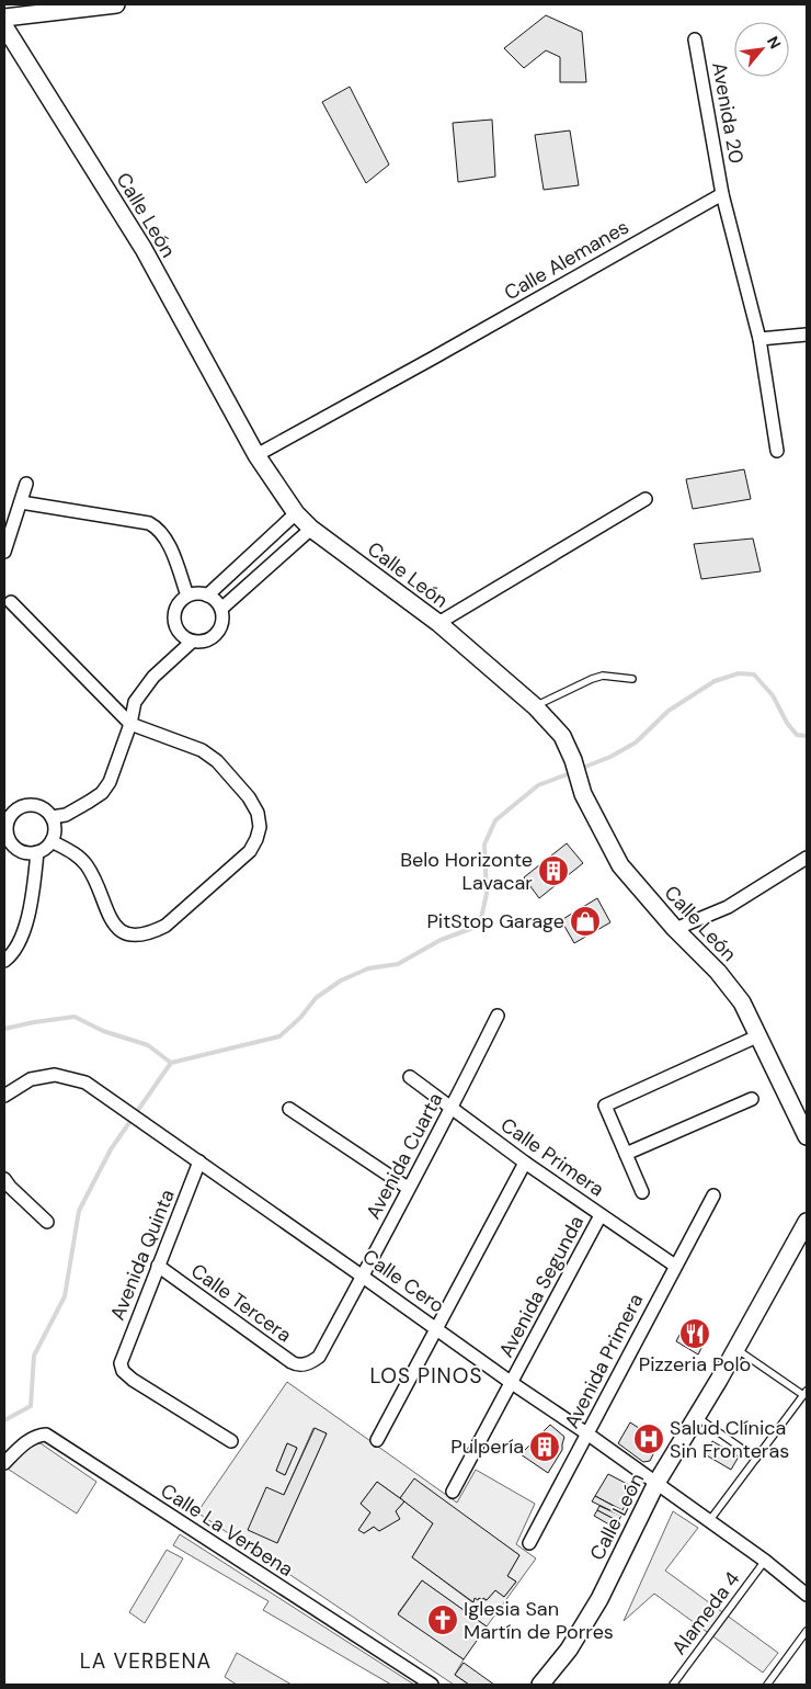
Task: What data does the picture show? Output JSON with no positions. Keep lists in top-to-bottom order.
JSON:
{
  "streets": {
    "main road": ["Calle León"],
    "street": [
      "Avenida 20",
      "Calle Alemanes",
      "Avenida Cuarta",
      "Calle Primera",
      "Avenida Quinta",
      "Calle Cero",
      "Avenida Segunda",
      "Calle Tercera",
      "Avenida Primera",
      "Calle La Verbena"
    ],
    "lane": ["Alameda 4"]
  },
  "crossings": [
    ["Avenida 20", "Calle Alemanes"],
    ["Calle León", "Calle Alemanes"],
    ["Calle León", "Calle Cero"],
    ["Avenida Cuarta", "Calle Primera"],
    ["Avenida Cuarta", "Calle Cero"],
    ["Avenida Cuarta", "Calle Tercera"],
    ["Calle Primera", "Avenida Segunda"],
    ["Calle Primera", "Avenida Primera"],
    ["Avenida Quinta", "Calle Cero"],
    ["Avenida Quinta", "Calle Tercera"],
    ["Calle Cero", "Avenida Segunda"],
    ["Calle Cero", "Avenida Primera"],
    ["Calle Cero", "Alameda 4"]
  ],
  "districts": ["LOS PINOS", "LA VERBENA"],
  "places": {
    "building": ["Belo Horizonte Lavacar", "Pulpería"],
    "shop": ["PitStop Garage"],
    "restaurant": ["Pizzeria Polo"],
    "hospital": ["Salud Clínica Sin Fronteras"],
    "church": ["Iglesia San Martín de Porres"]
  },
  "north": "top right"
}
